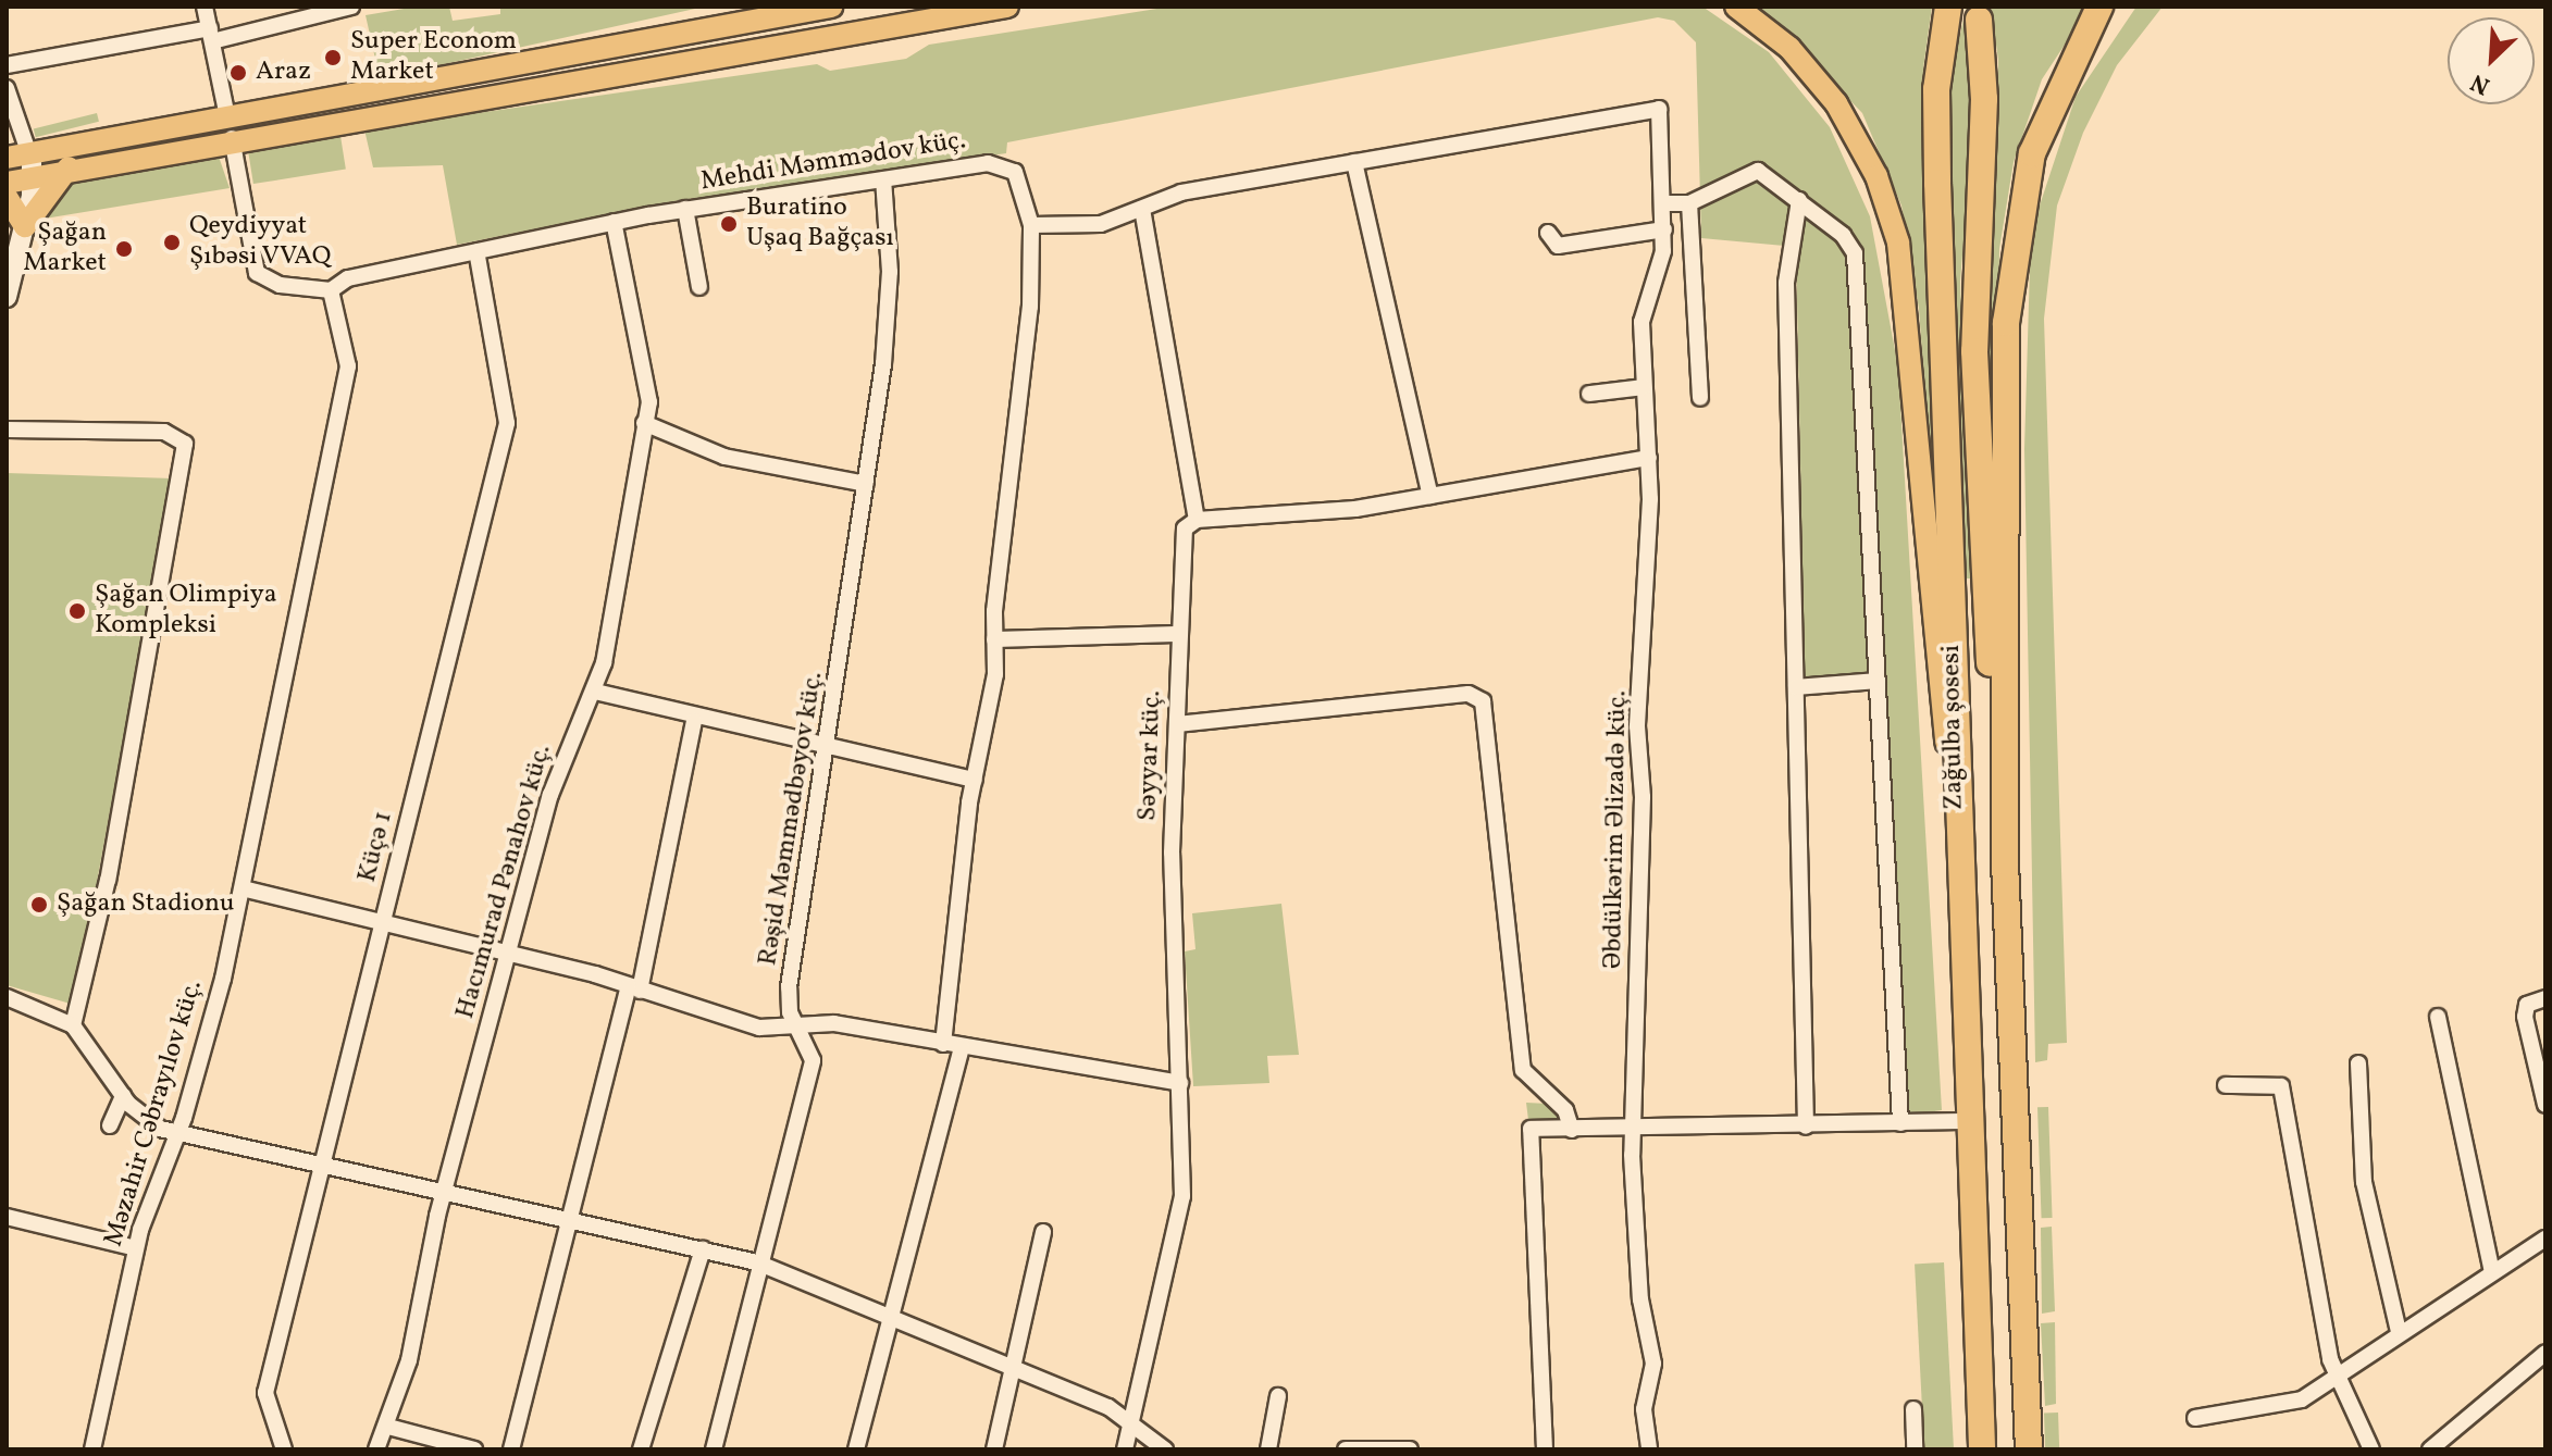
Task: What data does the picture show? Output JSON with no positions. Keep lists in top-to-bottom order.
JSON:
{
  "streets": {
    "highway": ["Zağulba şosesi"],
    "street": [
      "Mehdi Məmmədov küç.",
      "Səyyar küç.",
      "Rəşid Məmmədbəyov küç.",
      "Əbdülkərim Əlizadə küç.",
      "Küçə 1",
      "Hacımurad Pənahov küç.",
      "Məzahir Cəbrayılov küç."
    ]
  },
  "crossings": [
    ["Mehdi Məmmədov küç.", "Rəşid Məmmədbəyov küç."],
    ["Mehdi Məmmədov küç.", "Küçə 1"],
    ["Mehdi Məmmədov küç.", "Hacımurad Pənahov küç."],
    ["Mehdi Məmmədov küç.", "Məzahir Cəbrayılov küç."]
  ],
  "places": [
    "Super Econom Market",
    "Araz",
    "Buratino Uşaq Bağçası",
    "Qeydiyyat Şıbəsi VVAQ",
    "Şağan Market",
    "Şağan Olimpiya Kompleksi",
    "Şağan Stadionu"
  ],
  "north": "bottom left"
}
